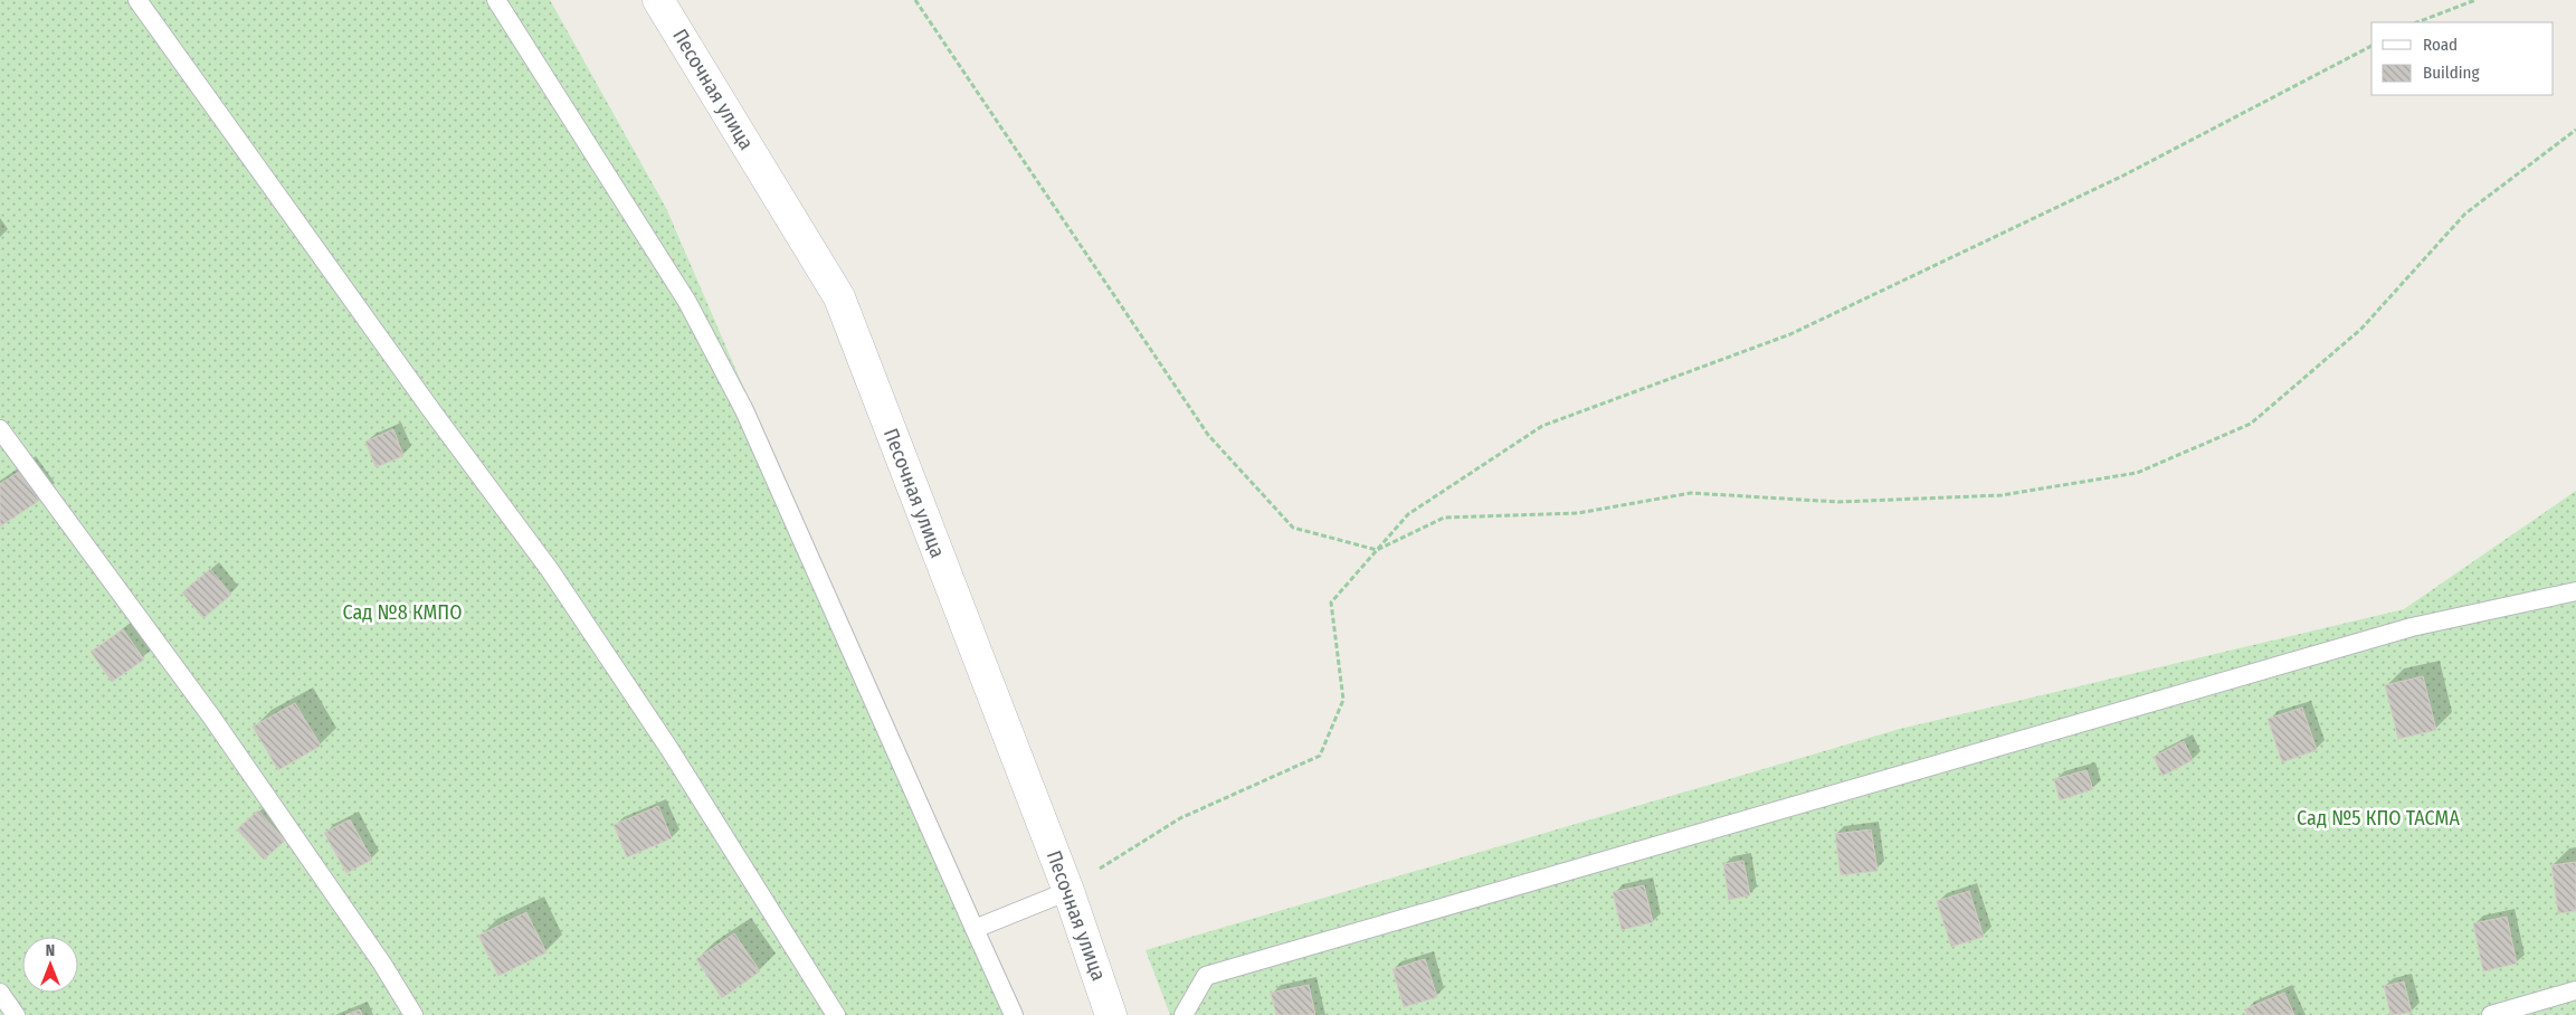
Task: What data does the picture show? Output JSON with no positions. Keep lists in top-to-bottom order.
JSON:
{
  "streets": {
    "main road": ["Песочная улица"]
  },
  "parks": ["Сад №8 КМПО", "Сад №5 КПО ТАСМА"],
  "legend": ["Road", "Building"],
  "north": "top"
}
